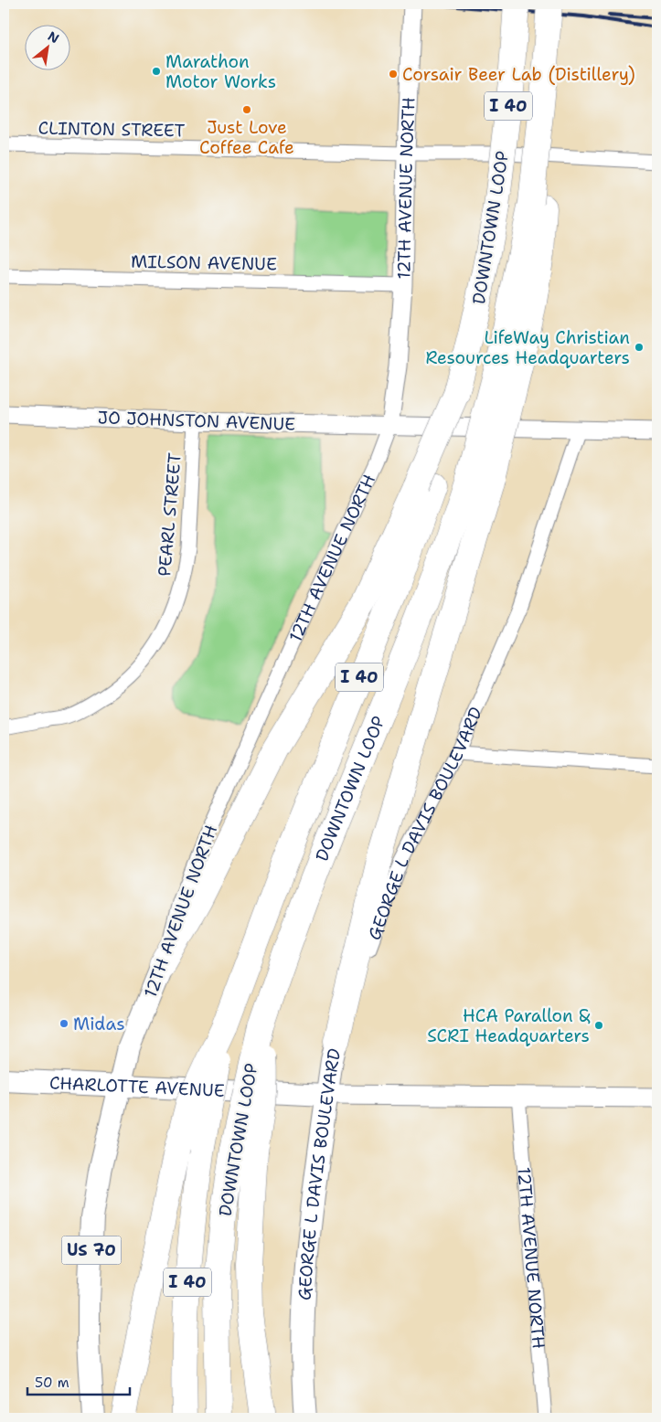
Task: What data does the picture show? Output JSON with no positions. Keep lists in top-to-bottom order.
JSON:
{
  "streets": {
    "highway": ["I 40", "DOWNTOWN LOOP"],
    "main road": [
      "12TH AVENUE NORTH",
      "GEORGE L DAVIS BOULEVARD",
      "CHARLOTTE AVENUE",
      "US 70"
    ],
    "street": [
      "CLINTON STREET",
      "MILSON AVENUE",
      "JO JOHNSTON AVENUE",
      "PEARL STREET"
    ]
  },
  "crossings": [
    ["CLINTON STREET", "12TH AVENUE NORTH"],
    ["12TH AVENUE NORTH", "MILSON AVENUE"],
    ["12TH AVENUE NORTH", "JO JOHNSTON AVENUE"],
    ["12TH AVENUE NORTH", "CHARLOTTE AVENUE"],
    ["12TH AVENUE NORTH", "US 70"],
    ["JO JOHNSTON AVENUE", "PEARL STREET"],
    ["JO JOHNSTON AVENUE", "GEORGE L DAVIS BOULEVARD"],
    ["GEORGE L DAVIS BOULEVARD", "CHARLOTTE AVENUE"],
    ["CHARLOTTE AVENUE", "US 70"]
  ],
  "places": [
    "Marathon Motor Works",
    "Corsair Beer Lab (Distillery)",
    "Just Love Coffee Cafe",
    "LifeWay Christian Resources Headquarters",
    "Midas",
    "HCA Parallon & SCRI Headquarters"
  ],
  "scale_bar": "50 m",
  "north": "top right"
}
